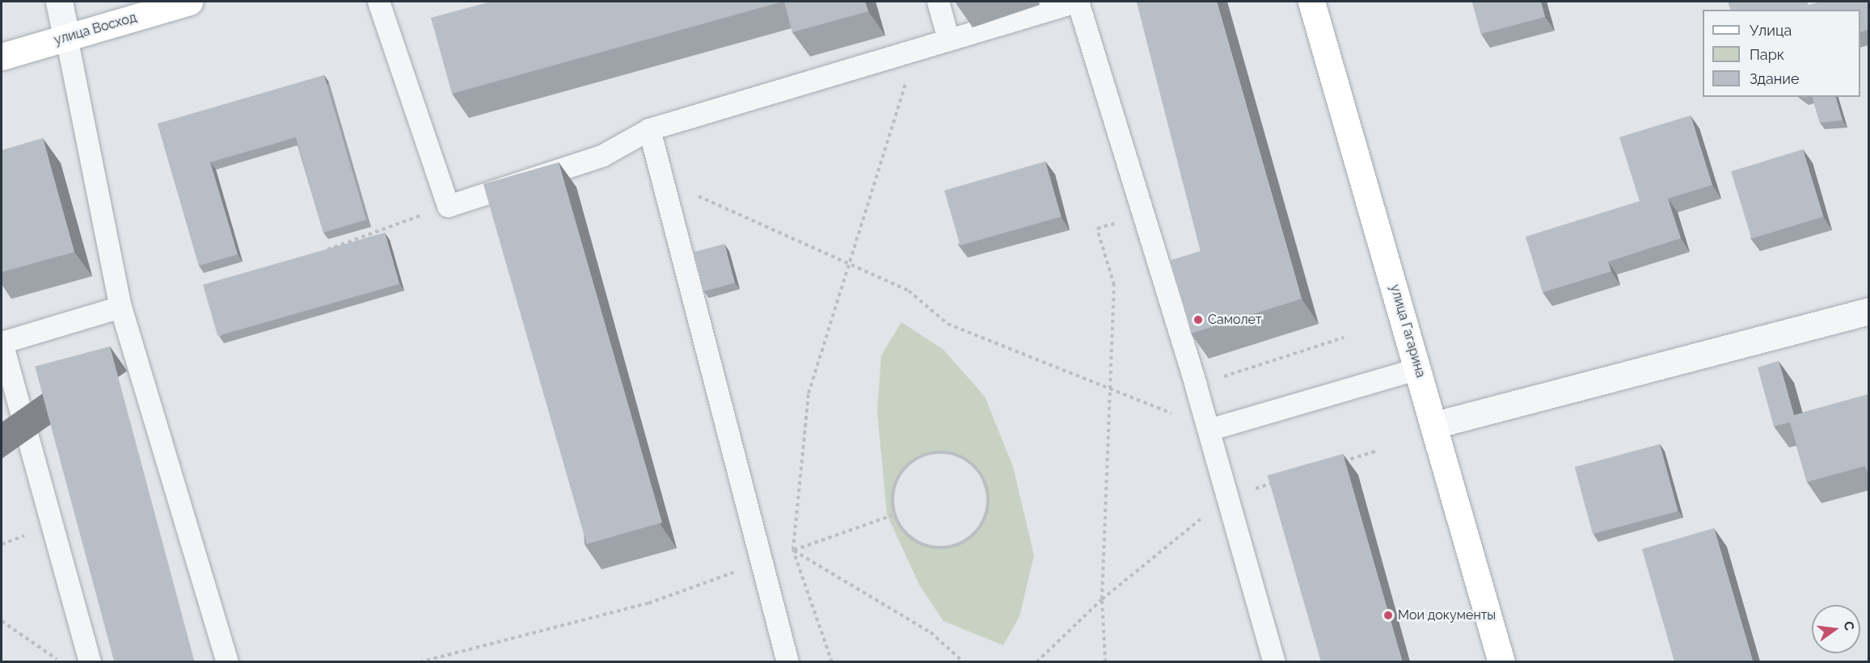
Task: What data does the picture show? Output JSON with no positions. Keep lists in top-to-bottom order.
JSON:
{
  "streets": {
    "street": ["улица Восход", "улица Гагарина"]
  },
  "places": ["Самолет", "Мои документы"],
  "legend": ["Улица", "Парк", "Здание"],
  "north": "right"
}
